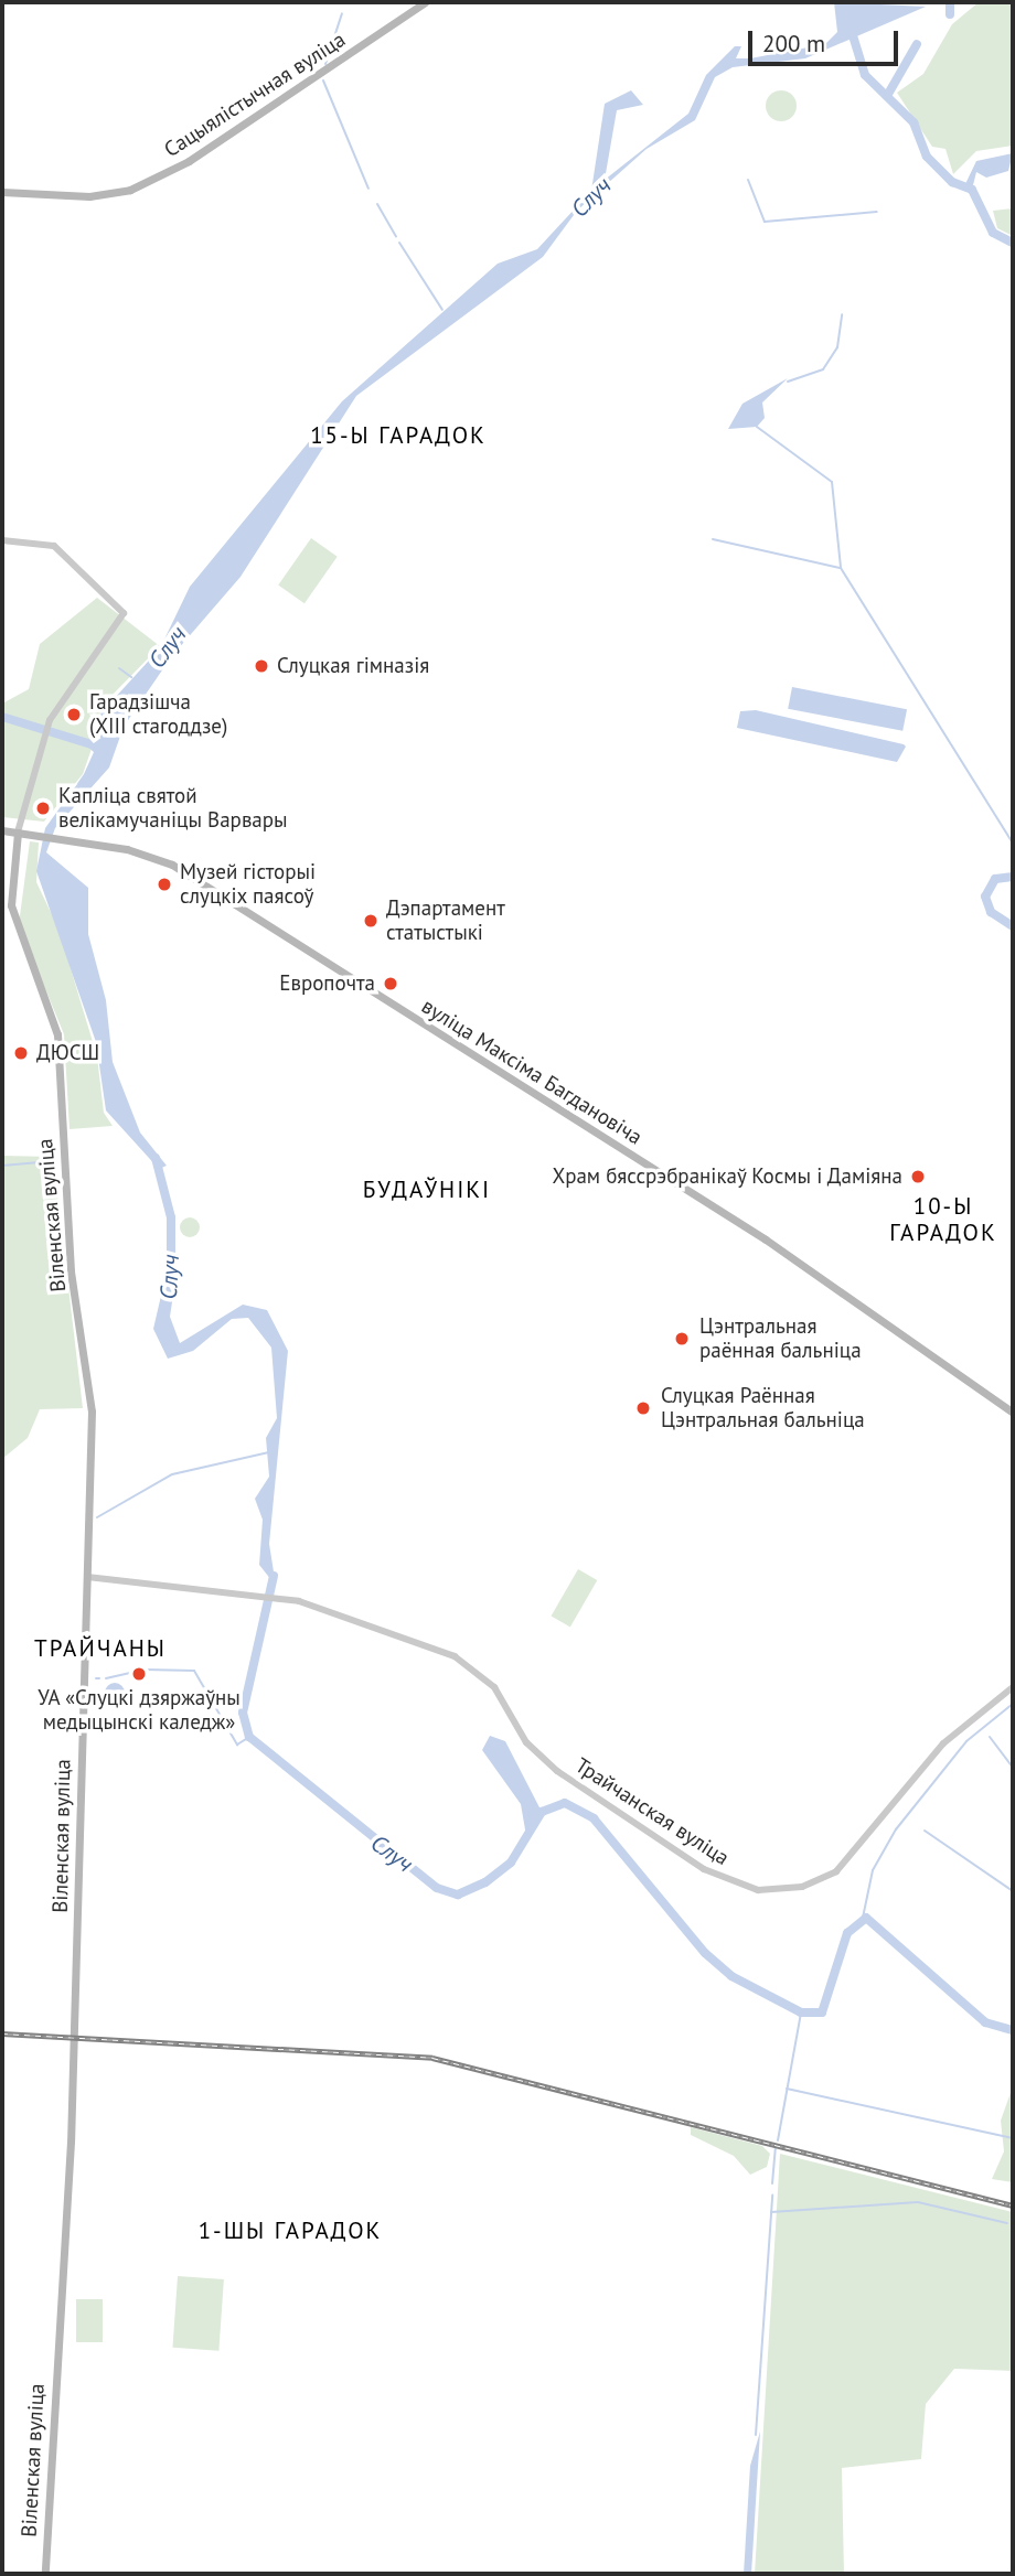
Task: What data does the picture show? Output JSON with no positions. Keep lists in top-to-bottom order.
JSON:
{
  "streets": {
    "main road": ["Сацыялістычная вуліца", "вуліца Максіма Багдановіча", "Віленская вуліца"],
    "street": ["Трайчанская вуліца"]
  },
  "crossings": [
    ["вуліца Максіма Багдановіча", "Віленская вуліца"],
    ["Віленская вуліца", "Трайчанская вуліца"]
  ],
  "districts": [
    "15-Ы ГАРАДОК",
    "БУДАЎНІКІ",
    "10-Ы ГАРАДОК",
    "ТРАЙЧАНЫ",
    "1-ШЫ ГАРАДОК"
  ],
  "water": ["Случ"],
  "places": [
    "Слуцкая гімназія",
    "Гарадзішча (XIII стагоддзе)",
    "Капліца святой велікамучаніцы Варвары",
    "Музей гісторыі слуцкіх паясоў",
    "Дэпартамент статыстыкі",
    "Европочта",
    "ДЮСШ",
    "Храм бяссрэбранікаў Космы і Даміяна",
    "Цэнтральная раённая бальніца",
    "Слуцкая Раённая Цэнтральная бальніца",
    "УА «Слуцкі дзяржаўны медыцынскі каледж»"
  ],
  "scale_bar": "200 m"
}
